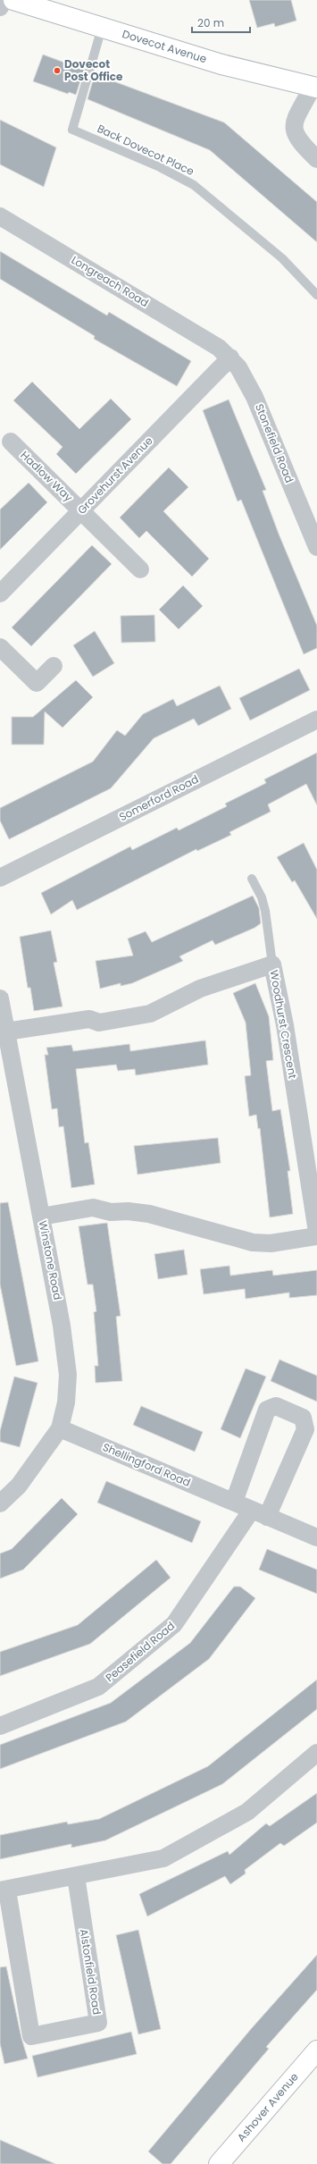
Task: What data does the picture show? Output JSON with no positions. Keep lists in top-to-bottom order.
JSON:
{
  "streets": {
    "street": [
      "Dovecot Avenue",
      "Longreach Road",
      "Stonefield Road",
      "Grovehurst Avenue",
      "Hadlow Way",
      "Somerford Road",
      "Woodhurst Crescent",
      "Winstone Road",
      "Shellingford Road",
      "Peasefield Road",
      "Alstonfield Road",
      "Ashover Avenue"
    ],
    "lane": ["Back Dovecot Place"]
  },
  "crossings": [
    ["Dovecot Avenue", "Back Dovecot Place"],
    ["Longreach Road", "Stonefield Road"],
    ["Longreach Road", "Grovehurst Avenue"],
    ["Stonefield Road", "Grovehurst Avenue"],
    ["Grovehurst Avenue", "Hadlow Way"],
    ["Woodhurst Crescent", "Winstone Road"],
    ["Winstone Road", "Shellingford Road"],
    ["Shellingford Road", "Peasefield Road"]
  ],
  "places": ["Dovecot Post Office"],
  "scale_bar": "20 m"
}
